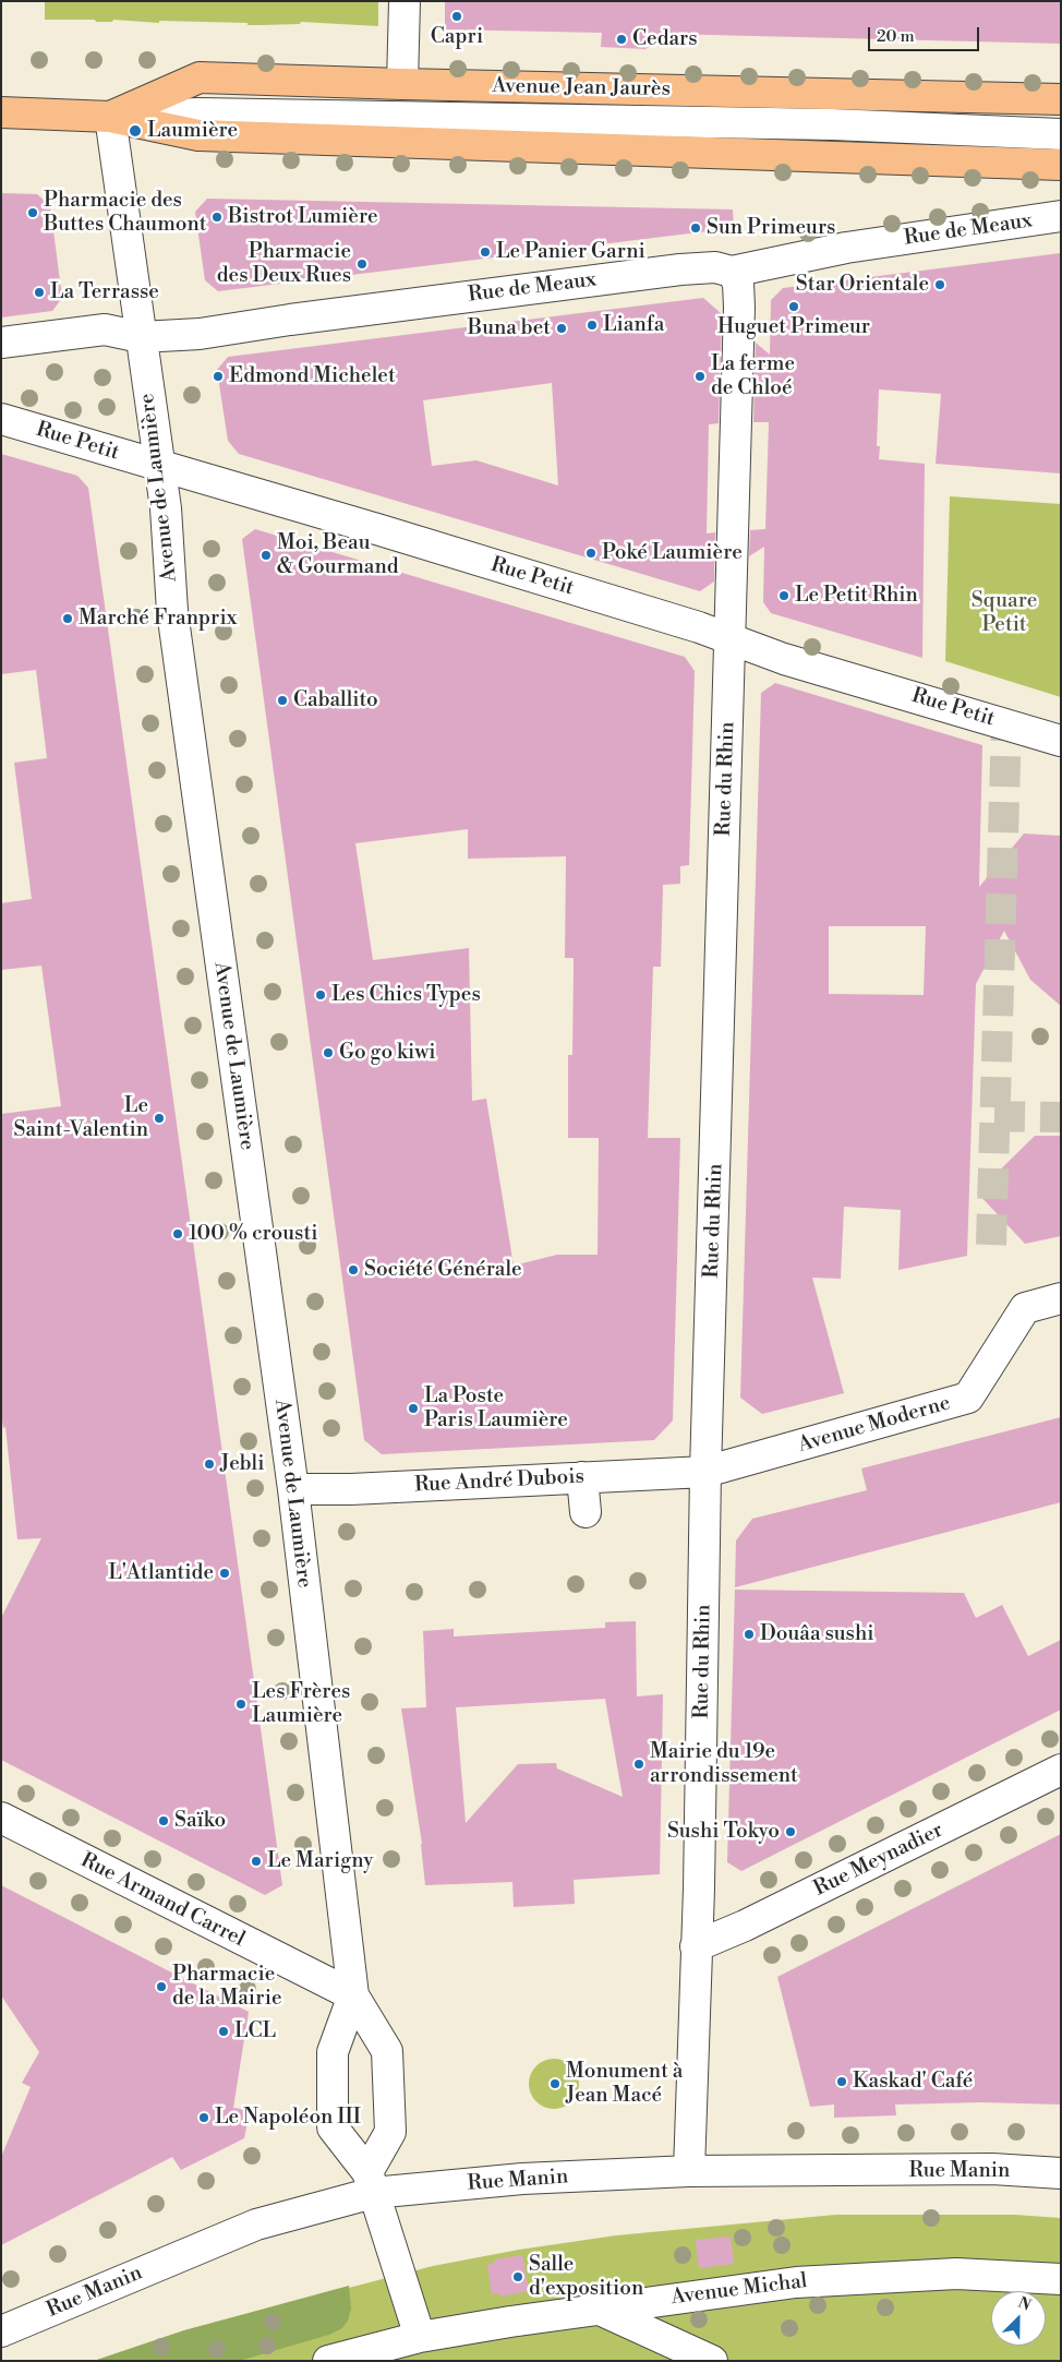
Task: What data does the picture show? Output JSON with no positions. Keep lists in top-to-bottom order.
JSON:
{
  "streets": {
    "main road": ["Avenue Jean Jaurès"],
    "street": [
      "Rue de Meaux",
      "Rue Petit",
      "Avenue de Laumière",
      "Rue du Rhin",
      "Avenue Moderne",
      "Rue André Dubois",
      "Rue Meynadier",
      "Rue Armand Carrel",
      "Rue Manin",
      "Avenue Michal"
    ]
  },
  "crossings": [
    ["Avenue Jean Jaurès", "Avenue de Laumière"],
    ["Rue de Meaux", "Avenue de Laumière"],
    ["Rue de Meaux", "Rue du Rhin"],
    ["Rue Petit", "Avenue de Laumière"],
    ["Rue Petit", "Rue du Rhin"],
    ["Avenue de Laumière", "Rue André Dubois"],
    ["Avenue de Laumière", "Rue Armand Carrel"],
    ["Avenue de Laumière", "Rue Manin"],
    ["Rue du Rhin", "Avenue Moderne"],
    ["Rue du Rhin", "Rue André Dubois"],
    ["Rue du Rhin", "Rue Meynadier"],
    ["Rue du Rhin", "Rue Manin"],
    ["Avenue Moderne", "Rue André Dubois"]
  ],
  "parks": ["Square Petit"],
  "places": [
    "Capri",
    "Cedars",
    "Laumière",
    "Pharmacie des Buttes Chaumont",
    "Bistrot Lumière",
    "Sun Primeurs",
    "Le Panier Garni",
    "Pharmacie des Deux Rues",
    "Star Orientale",
    "La Terrasse",
    "Huguet Primeur",
    "Lianfa",
    "Buna bet",
    "Edmond Michelet",
    "La ferme de Chloé",
    "Poké Laumière",
    "Moi, Beau & Gourmand",
    "Le Petit Rhin",
    "Marché Franprix",
    "Caballito",
    "Les Chics Types",
    "Go go kiwi",
    "Le Saint-Valentin",
    "100 % crousti",
    "Société Générale",
    "La Poste Paris Laumière",
    "Jebli",
    "L'Atlantide",
    "Douâa sushi",
    "Les Frères Laumière",
    "Mairie du 19e arrondissement",
    "Saïko",
    "Sushi Tokyo",
    "Le Marigny",
    "Pharmacie de la Mairie",
    "LCL",
    "Kaskad' Café",
    "Monument à Jean Macé",
    "Le Napoléon III",
    "Salle d'exposition"
  ],
  "scale_bar": "20 m",
  "north": "top right"
}
